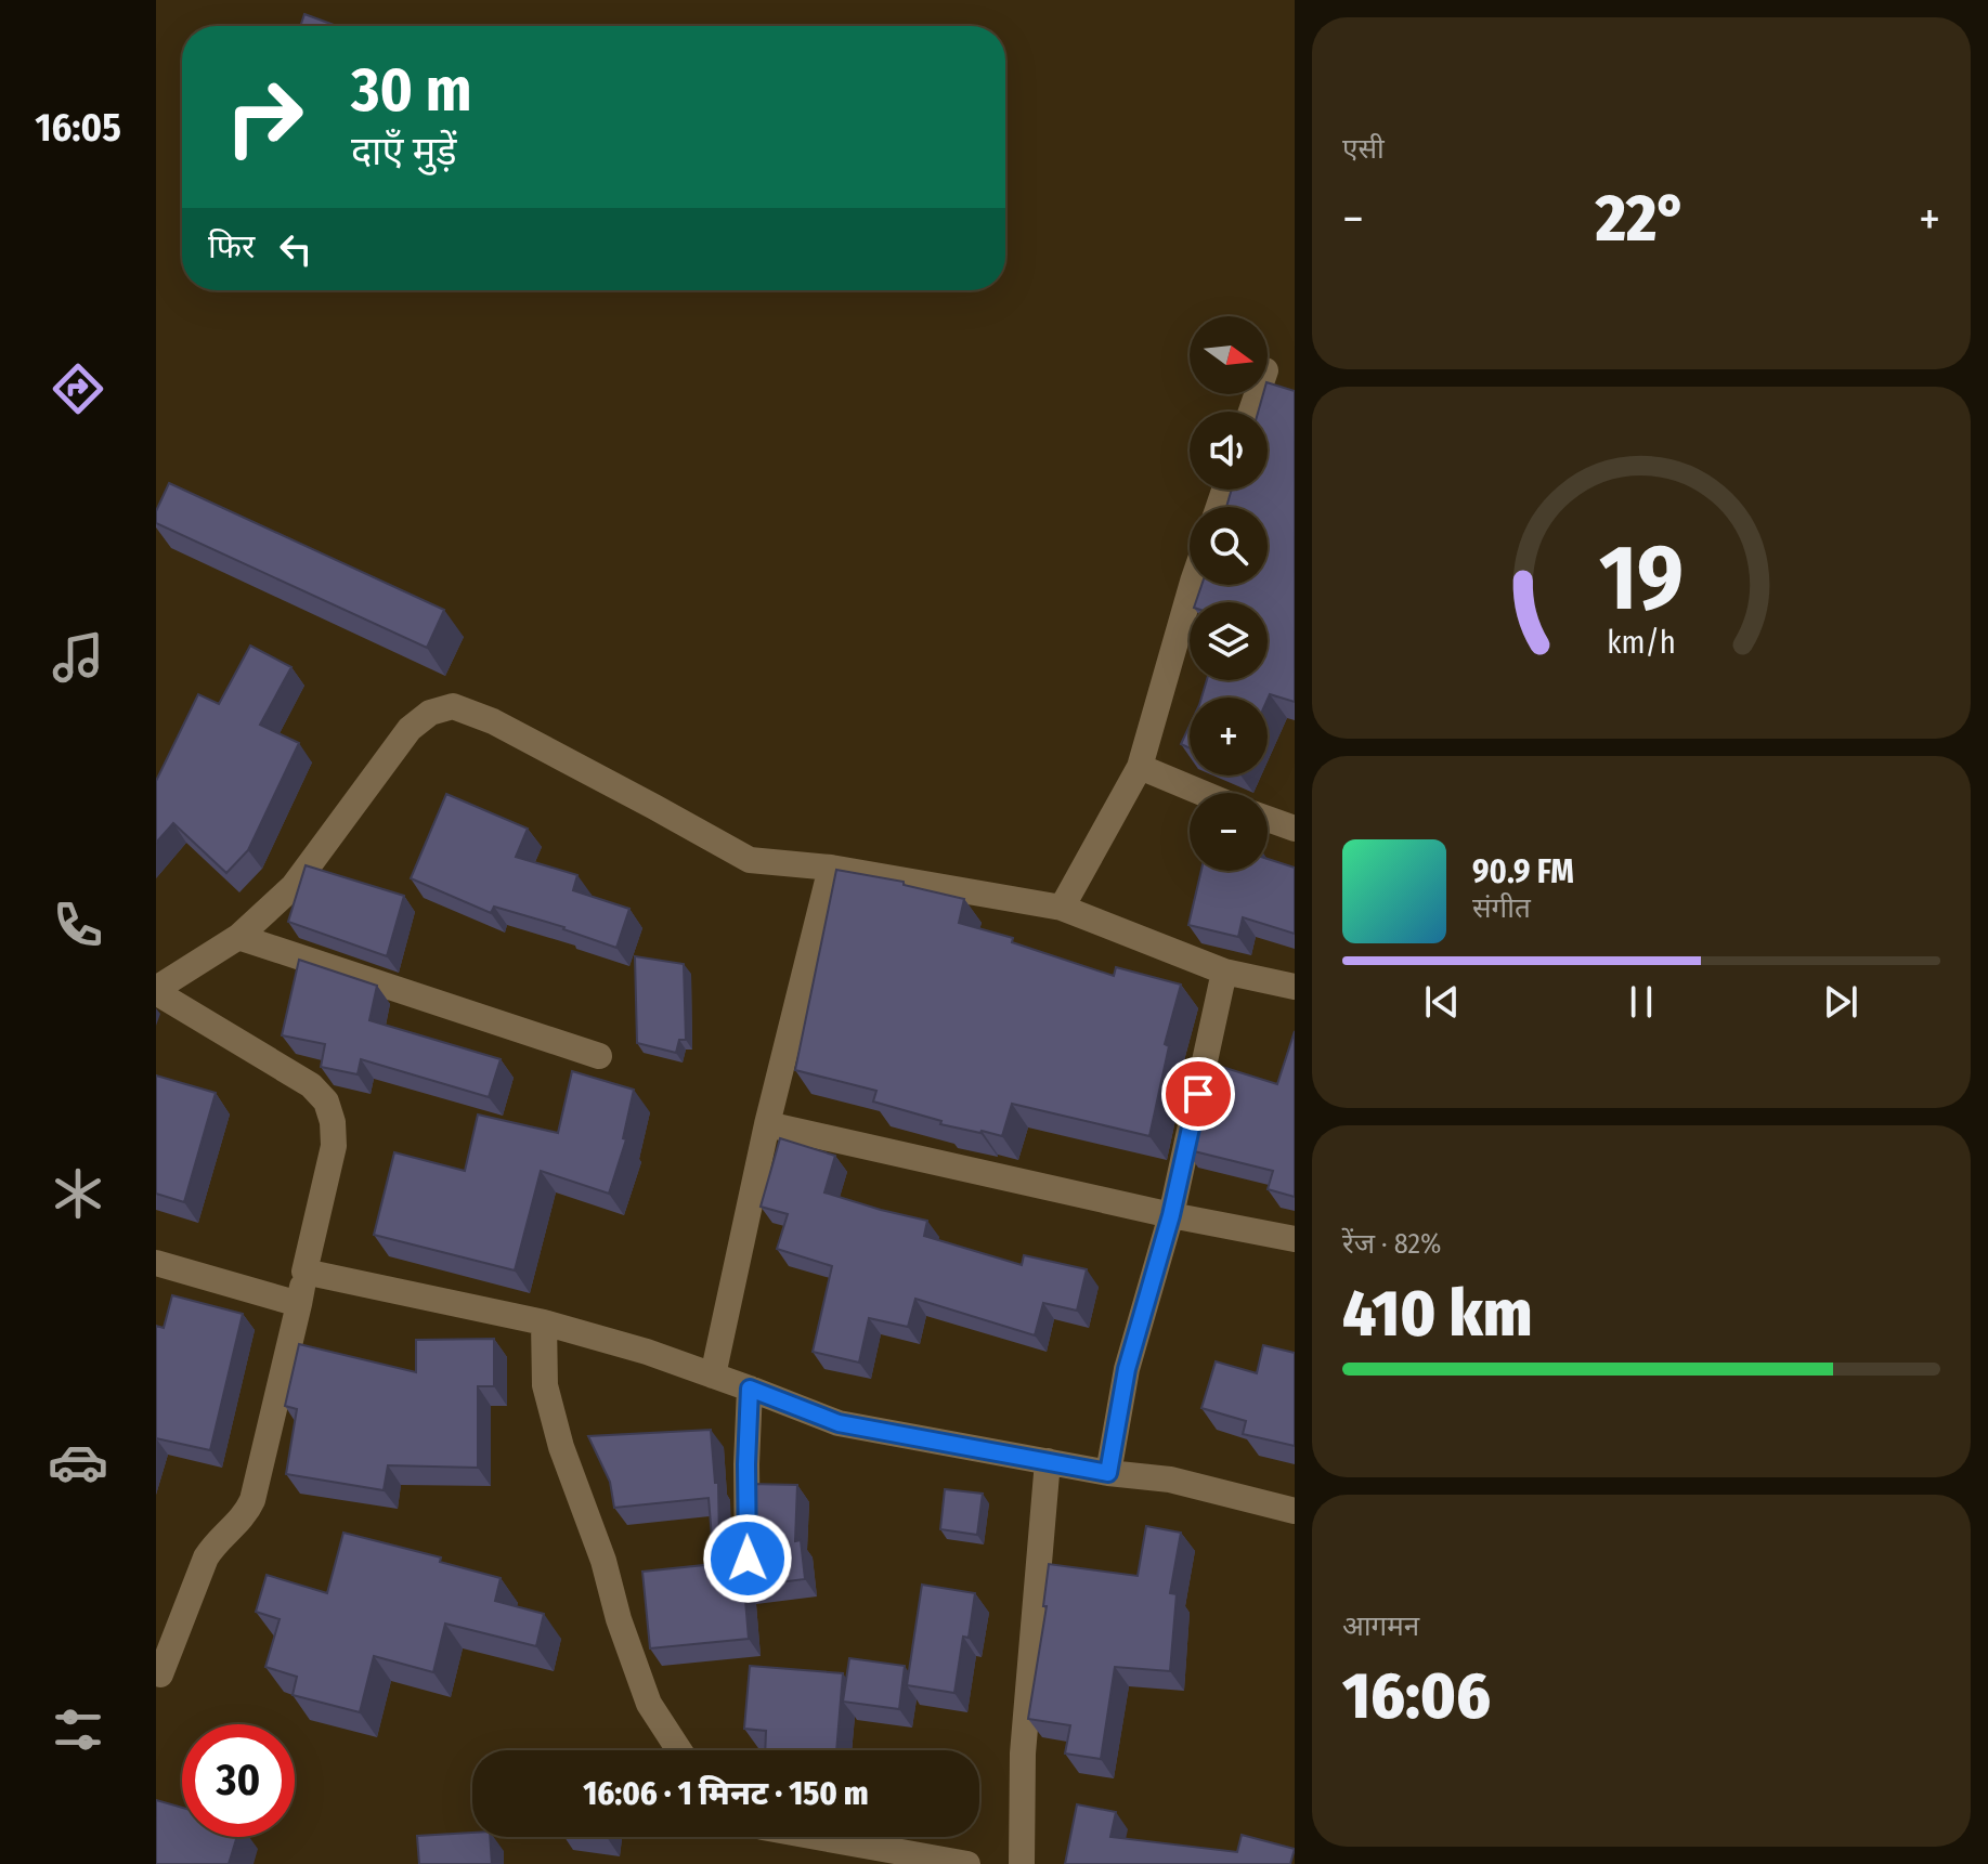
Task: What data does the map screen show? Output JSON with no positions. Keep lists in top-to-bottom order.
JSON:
{
  "north": "right",
  "page": {
    "tabs": "16:05",
    "tile": [
      "एसी",
      ["रेंज · 82%", "410 km"],
      ["आगमन", "16:06"]
    ],
    "turn": ["30 m", "दाएँ मुड़ें"],
    "heat": ["−", "22°", "+"],
    "then": "फिर",
    "map_buttons": ["+", "−"],
    "song": ["90.9 FM", "संगीत"],
    "limit": "30",
    "trip": "16:06 · 1 मिनट · 150 m",
    "gauge": ["19", "km/h"]
  }
}
